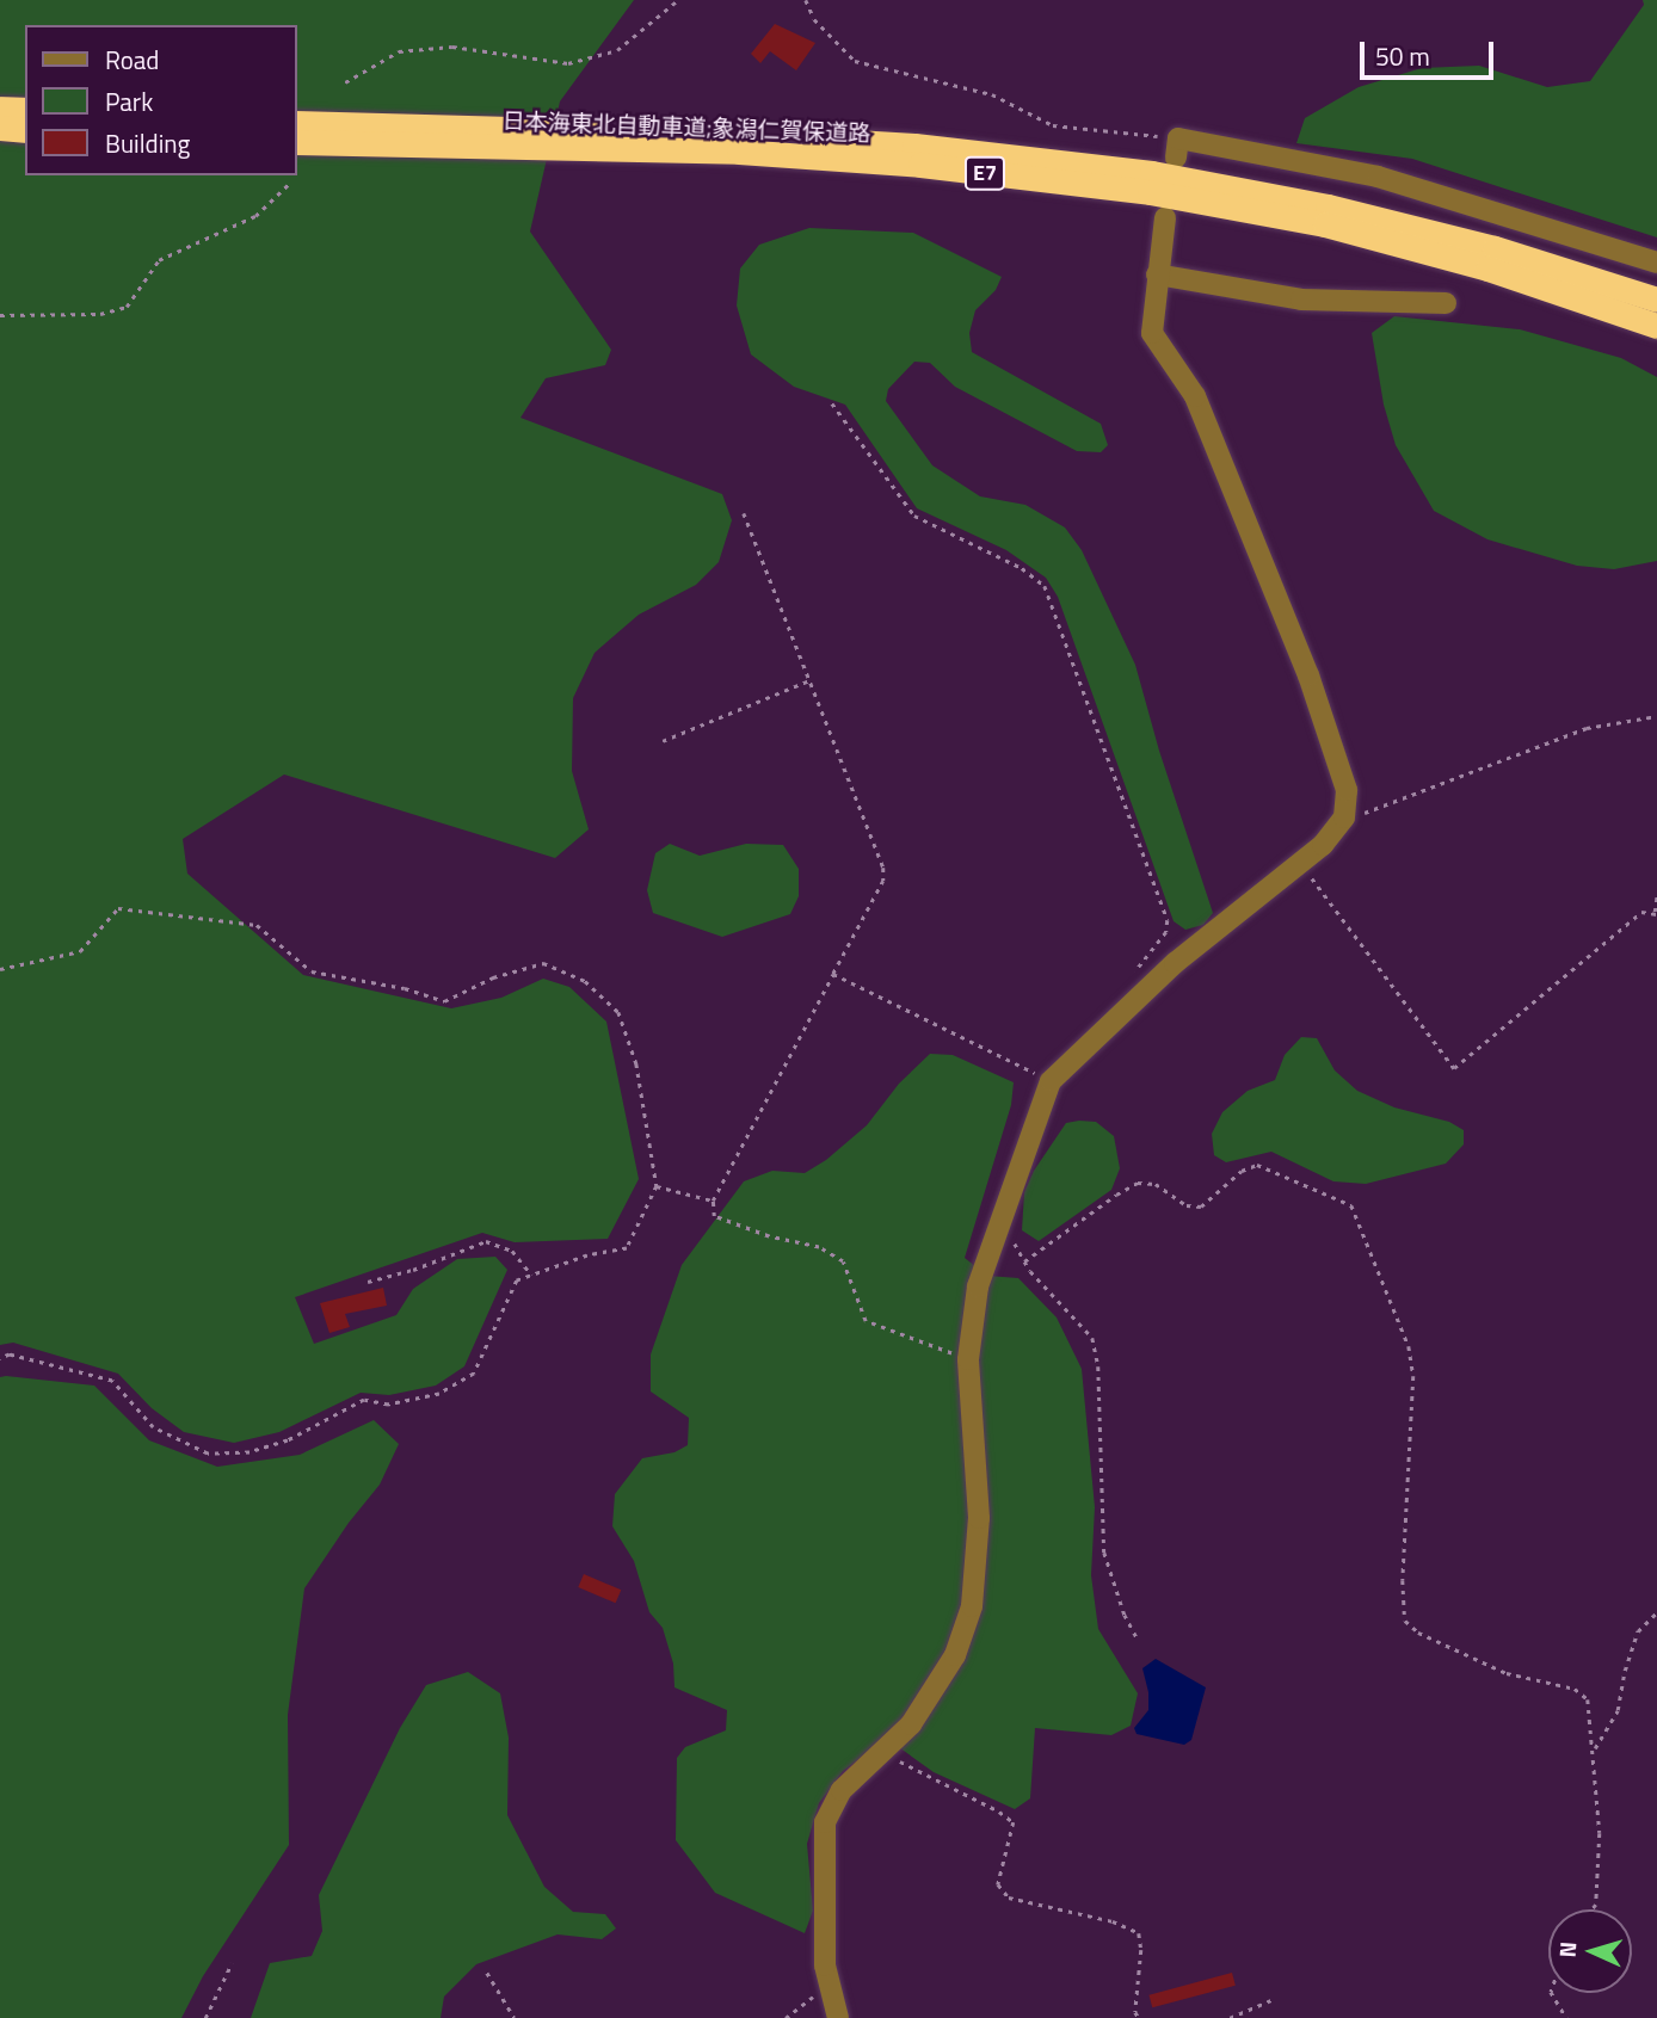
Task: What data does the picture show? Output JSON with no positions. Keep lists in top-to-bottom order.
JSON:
{
  "streets": {
    "highway": ["日本海東北自動車道;象潟仁賀保道路", "E7"]
  },
  "legend": ["Road", "Park", "Building"],
  "scale_bar": "50 m",
  "north": "left"
}
